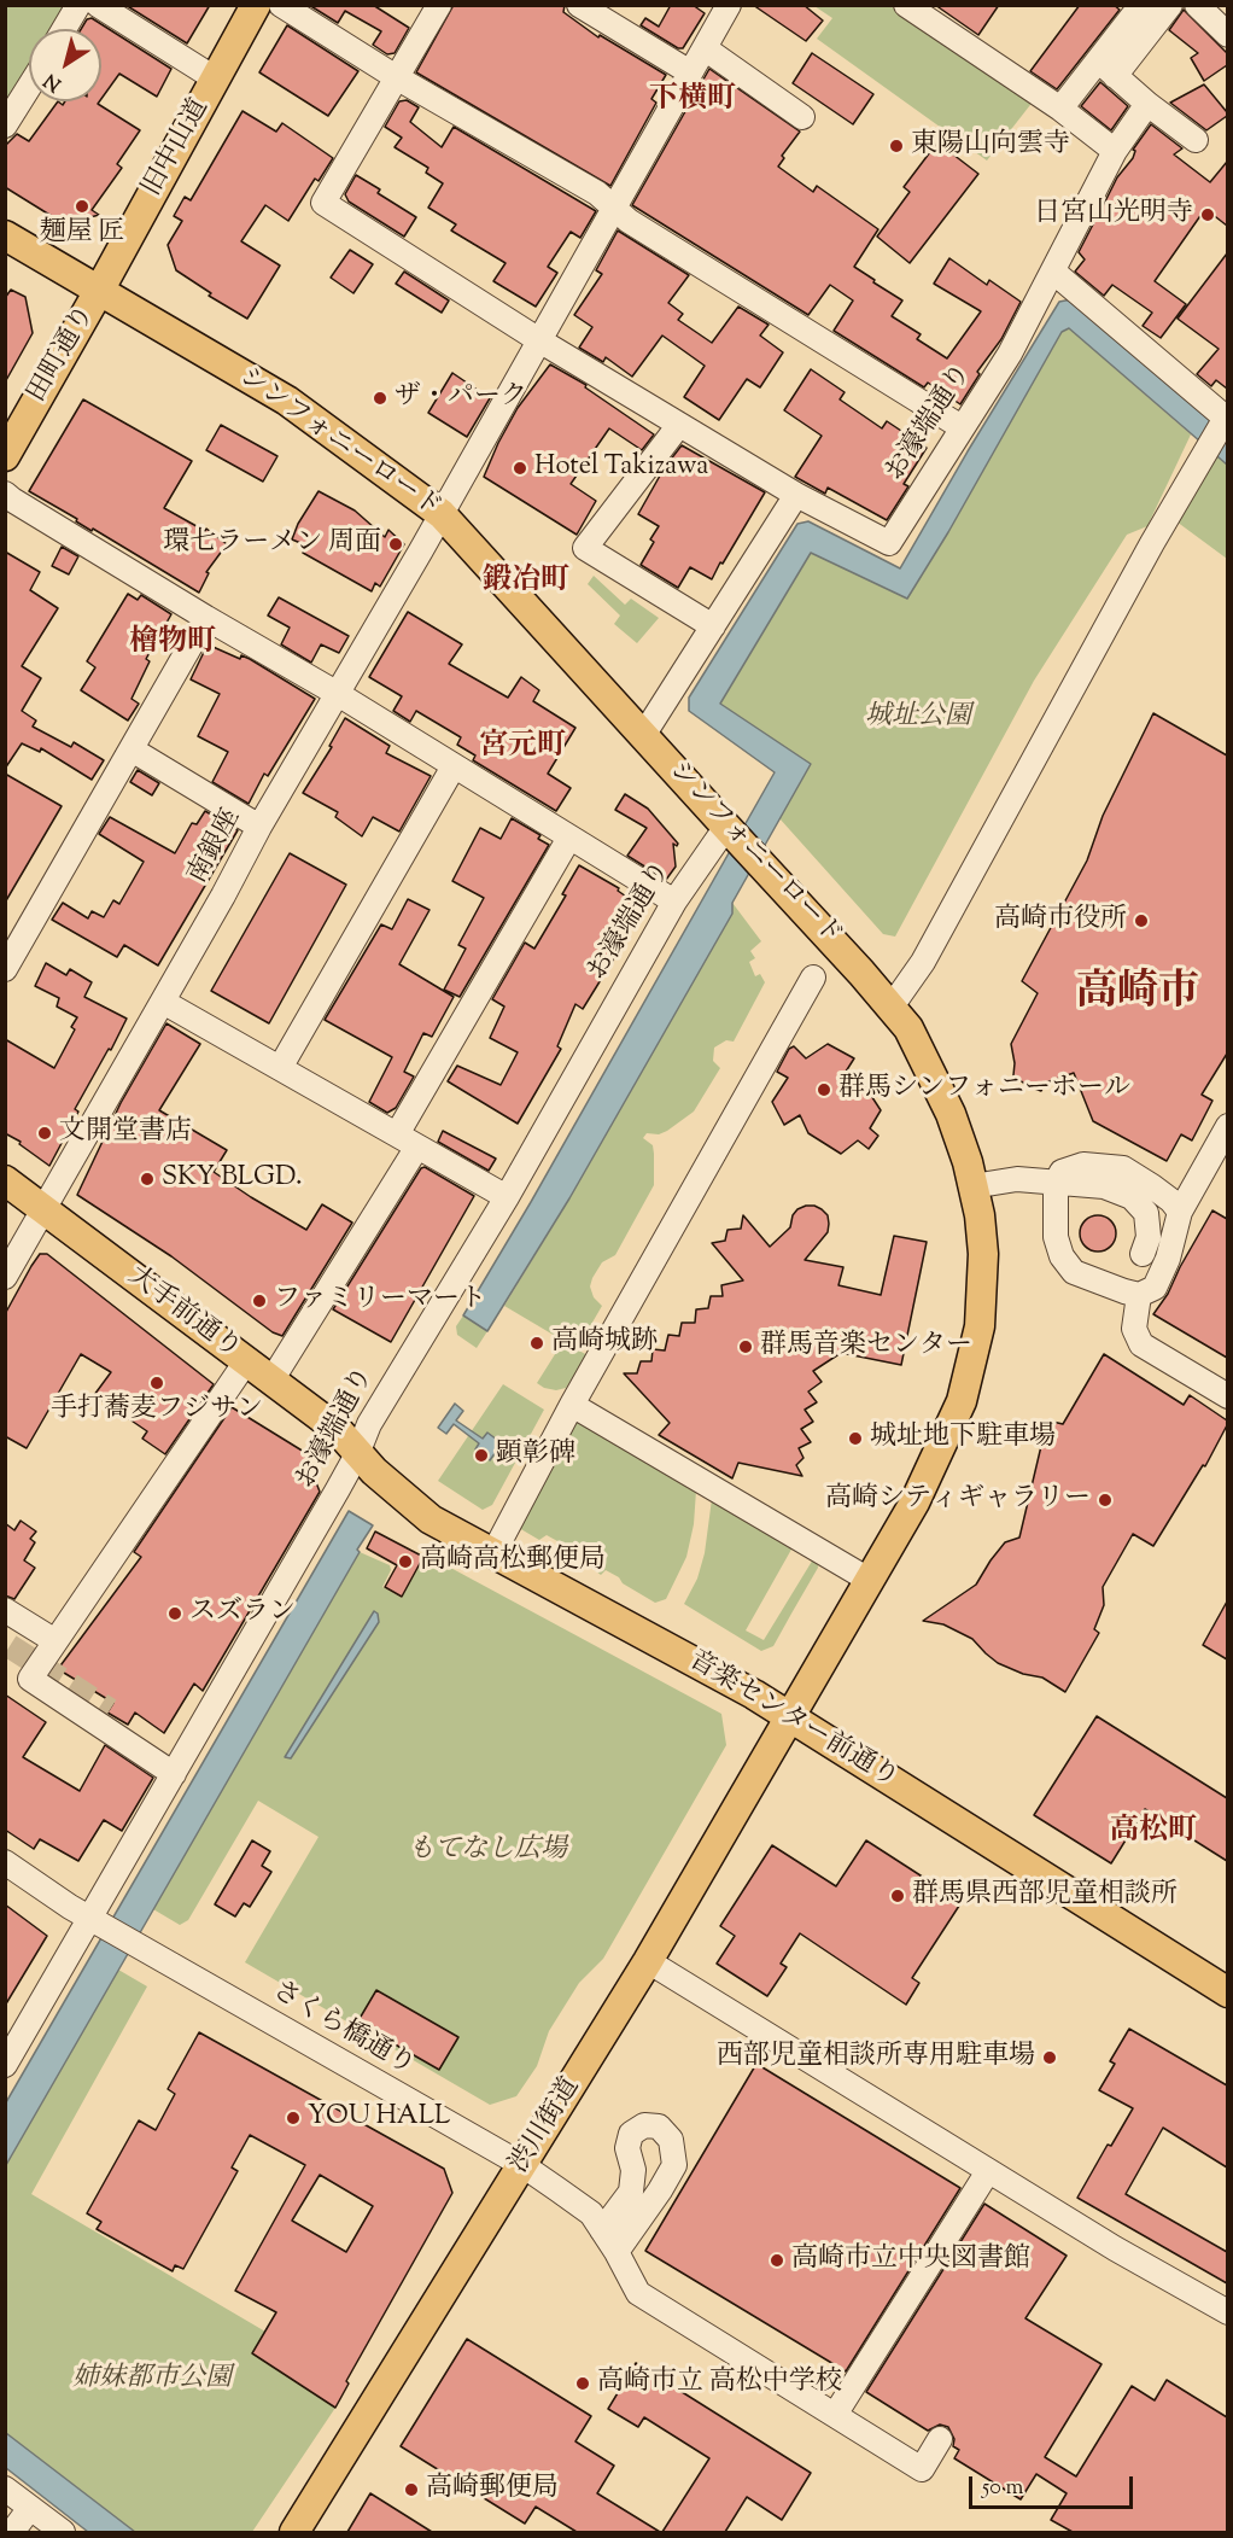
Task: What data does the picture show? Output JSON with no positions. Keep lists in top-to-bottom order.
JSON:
{
  "streets": {
    "main road": [
      "旧中山道",
      "田町通り",
      "シンフォニーロード",
      "大手前通り",
      "音楽センター前通り",
      "渋川街道"
    ],
    "street": ["お濠端通り", "南銀座", "さくら橋通り"]
  },
  "crossings": [
    ["旧中山道", "田町通り"],
    ["旧中山道", "シンフォニーロード"],
    ["田町通り", "シンフォニーロード"],
    ["お濠端通り", "シンフォニーロード"],
    ["お濠端通り", "大手前通り"],
    ["お濠端通り", "音楽センター前通り"],
    ["お濠端通り", "さくら橋通り"],
    ["シンフォニーロード", "南銀座"],
    ["シンフォニーロード", "音楽センター前通り"],
    ["シンフォニーロード", "渋川街道"],
    ["南銀座", "大手前通り"],
    ["大手前通り", "音楽センター前通り"],
    ["音楽センター前通り", "渋川街道"],
    ["さくら橋通り", "渋川街道"]
  ],
  "districts": [
    "下横町",
    "鍛冶町",
    "檜物町",
    "宮元町",
    "高崎市",
    "高松町"
  ],
  "parks": ["城址公園", "もてなし広場", "姉妹都市公園"],
  "places": [
    "東陽山向雲寺",
    "麺屋 匠",
    "日宮山光明寺",
    "ザ・パーク",
    "Hotel Takizawa",
    "環七ラーメン 周面",
    "高崎市役所",
    "群馬シンフォニーホール",
    "文開堂書店",
    "SKY BLGD.",
    "ファミリーマート",
    "高崎城跡",
    "群馬音楽センター",
    "手打蕎麦フジサン",
    "城址地下駐車場",
    "顕彰碑",
    "高崎シティギャラリー",
    "高崎高松郵便局",
    "スズラン",
    "群馬県西部児童相談所",
    "西部児童相談所専用駐車場",
    "YOU HALL",
    "高崎市立中央図書館",
    "高崎市立 高松中学校",
    "高崎郵便局"
  ],
  "scale_bar": "50 m",
  "north": "bottom left"
}
